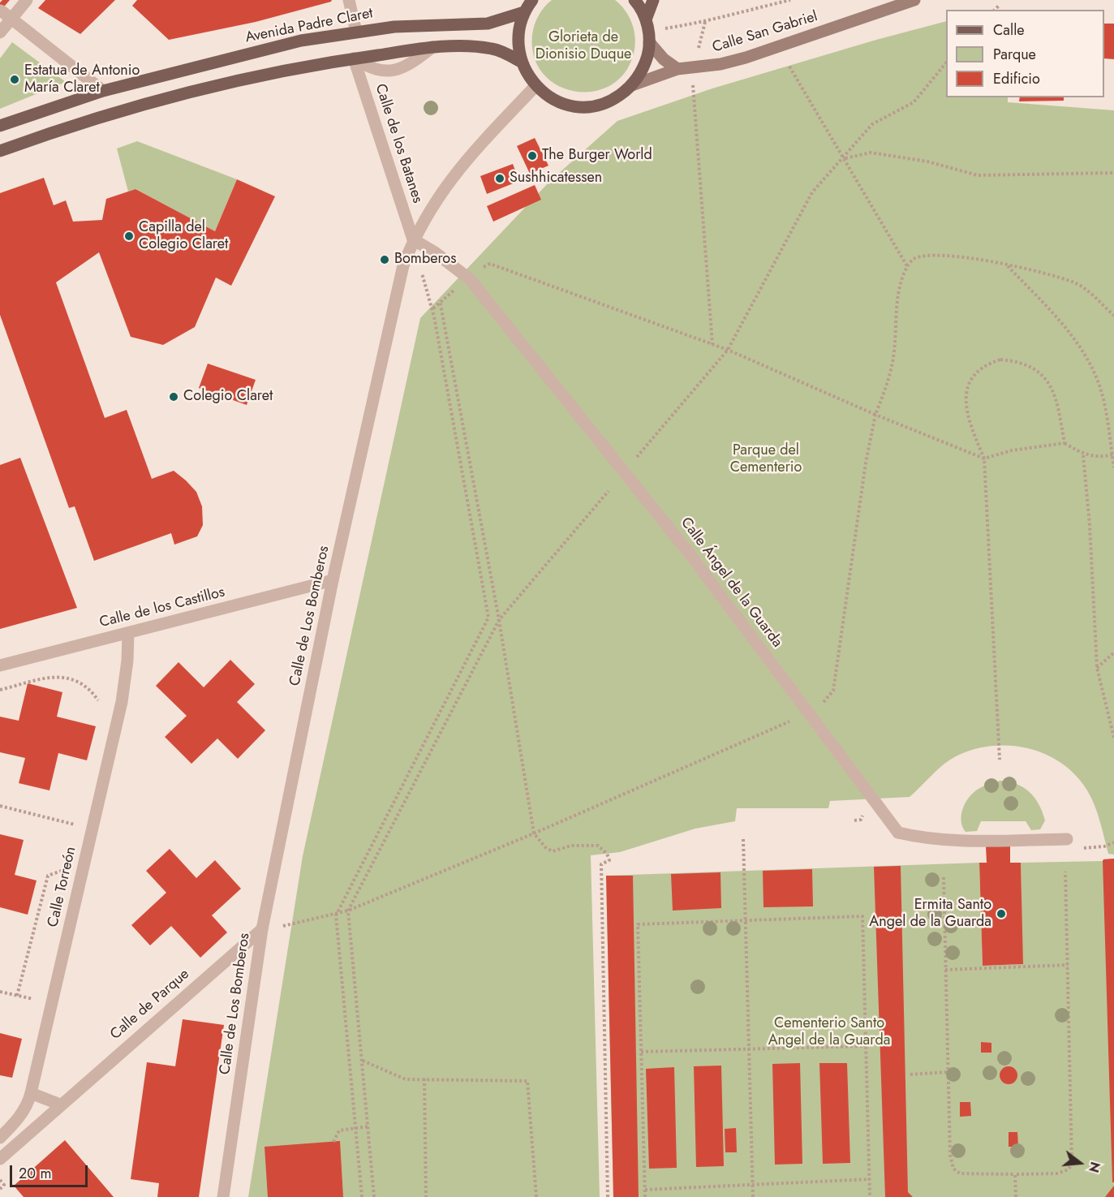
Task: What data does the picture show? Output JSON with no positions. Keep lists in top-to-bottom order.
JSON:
{
  "streets": {
    "main road": ["Avenida Padre Claret", "Calle San Gabriel"],
    "street": [
      "Calle de los Batanes",
      "Calle Ángel de la Guarda",
      "Calle de los Castillos",
      "Calle de Los Bomberos",
      "Calle Torreón",
      "Calle de Parque"
    ]
  },
  "crossings": [
    ["Calle de los Batanes", "Calle Ángel de la Guarda"],
    ["Calle de los Batanes", "Calle de Los Bomberos"],
    ["Calle Ángel de la Guarda", "Calle de Los Bomberos"],
    ["Calle de los Castillos", "Calle de Los Bomberos"],
    ["Calle de los Castillos", "Calle Torreón"],
    ["Calle de Los Bomberos", "Calle de Parque"]
  ],
  "parks": ["Glorieta de Dionisio Duque", "Parque del Cementerio", "Cementerio Santo Angel de la Guarda"],
  "places": [
    "Estatua de Antonio María Claret",
    "The Burger World",
    "Sushhicatessen",
    "Capilla del Colegio Claret",
    "Bomberos",
    "Colegio Claret",
    "Ermita Santo Angel de la Guarda"
  ],
  "legend": ["Calle", "Parque", "Edificio"],
  "scale_bar": "20 m",
  "north": "right"
}
